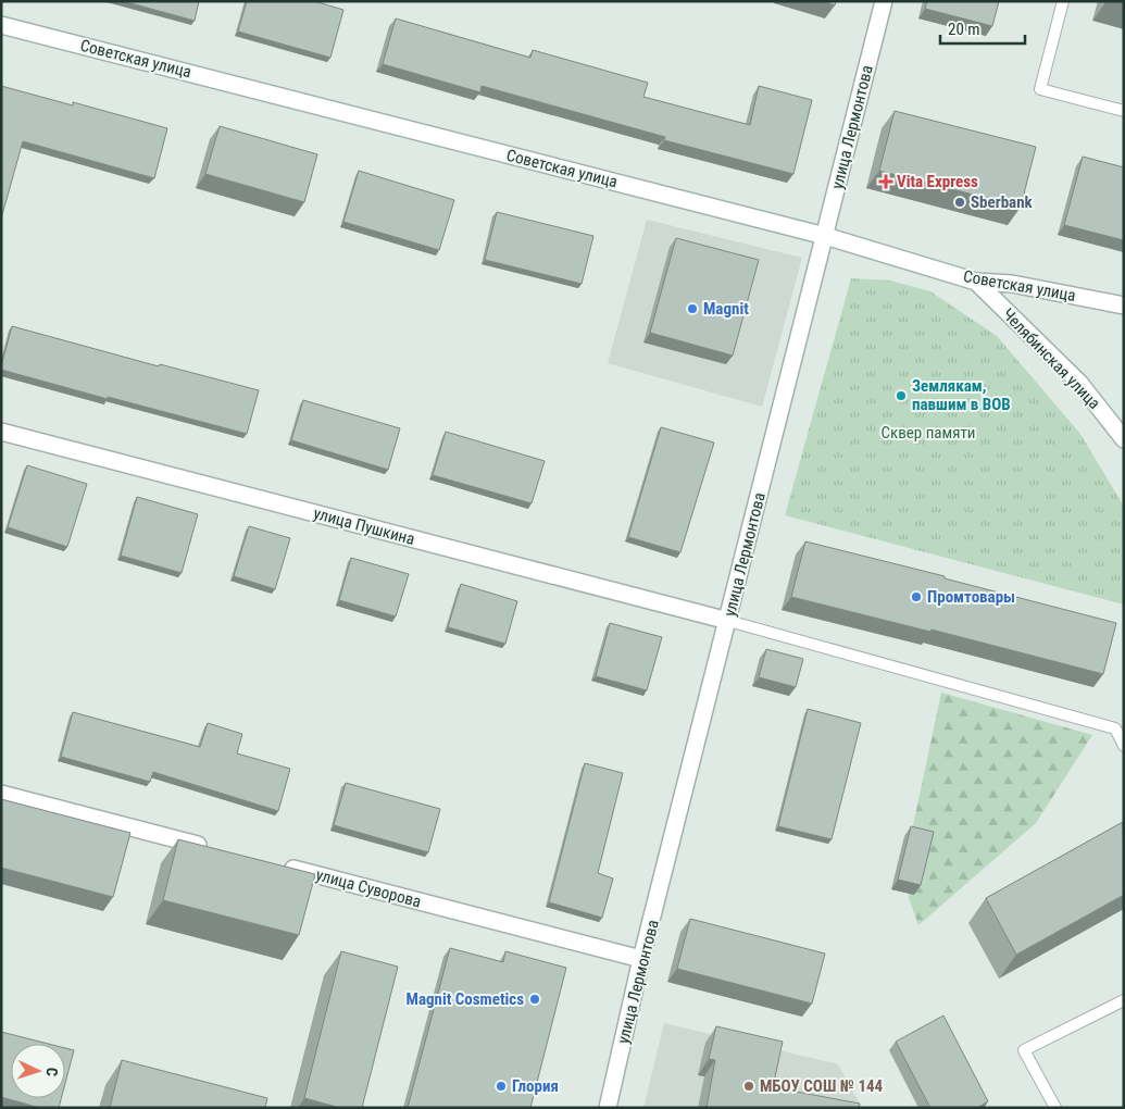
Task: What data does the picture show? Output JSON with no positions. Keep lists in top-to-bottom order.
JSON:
{
  "streets": {
    "street": [
      "Советская улица",
      "улица Лермонтова",
      "Челябинская улица",
      "улица Пушкина",
      "улица Суворова"
    ]
  },
  "crossings": [
    ["Советская улица", "улица Лермонтова"],
    ["Советская улица", "Челябинская улица"],
    ["улица Лермонтова", "улица Пушкина"],
    ["улица Лермонтова", "улица Суворова"]
  ],
  "parks": ["Сквер памяти"],
  "places": {
    "health": ["Vita Express"],
    "other": [
      "Sberbank",
      "Magnit",
      "Землякам, павшим в ВОВ",
      "Промтовары",
      "Magnit Cosmetics",
      "Глория",
      "МБОУ СОШ № 144"
    ]
  },
  "scale_bar": "20 m",
  "north": "right"
}
